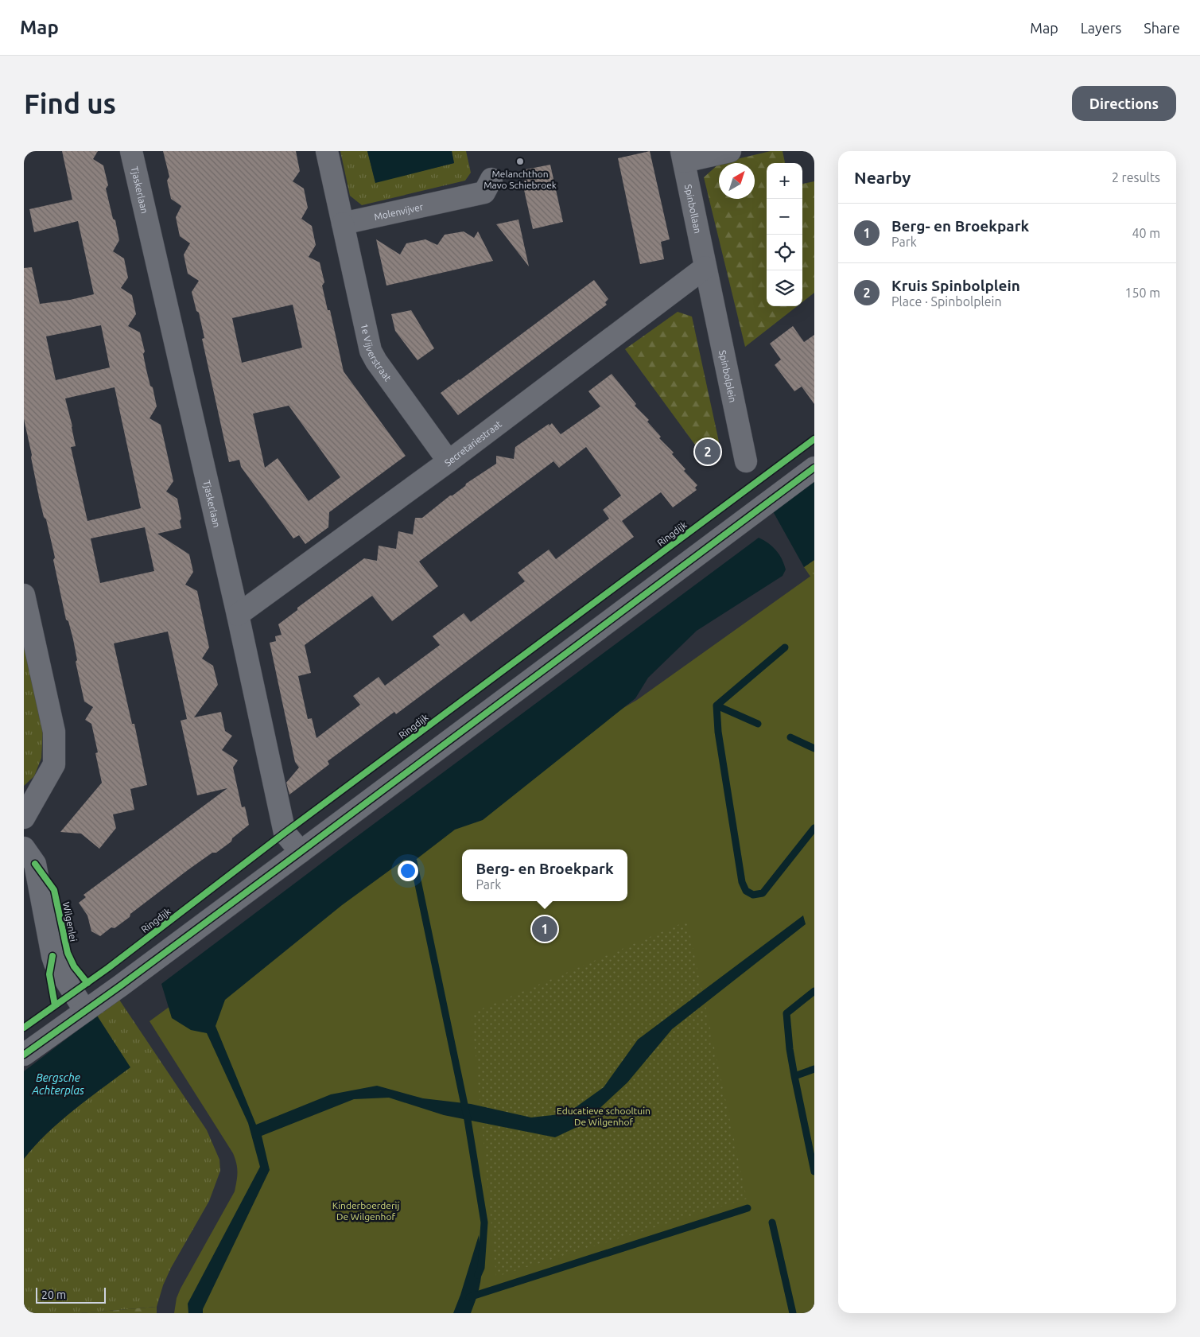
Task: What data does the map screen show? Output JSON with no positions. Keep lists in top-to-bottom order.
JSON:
{
  "streets": {
    "street": [
      "Tjaskerlaan",
      "Spinbollaan",
      "Molenvijver",
      "1e Vijverstraat",
      "Spinbolplein",
      "Secretariestraat"
    ],
    "cycle path": ["Ringdijk", "Wilgenlei"]
  },
  "crossings": [
    ["Tjaskerlaan", "Secretariestraat"],
    ["Spinbollaan", "Spinbolplein"],
    ["Spinbollaan", "Secretariestraat"],
    ["Molenvijver", "1e Vijverstraat"],
    ["1e Vijverstraat", "Secretariestraat"],
    ["Spinbolplein", "Secretariestraat"]
  ],
  "water": ["Bergsche Achterplas"],
  "parks": ["Educatieve schooltuin De Wilgenhof", "Kinderboerderij De Wilgenhof"],
  "places": ["Melanchthon Mavo Schiebroek"],
  "scale_bar": "20 m",
  "north": "top right",
  "page": {
    "header": "Map",
    "nav": ["Map", "Layers", "Share"],
    "buttons": "Directions",
    "title": "Find us",
    "heading": ["Nearby", "2 results"],
    "map_buttons": ["+", "−"],
    "list": [
      {
        "mark": "1",
        "name": "Berg- en Broekpark",
        "note": "Park",
        "value": "40 m"
      },
      {
        "mark": "2",
        "name": "Kruis Spinbolplein",
        "note": "Place · Spinbolplein",
        "value": "150 m"
      }
    ],
    "pins": ["2", "1"],
    "popup": ["Berg- en Broekpark", "Park"],
    "scale": "20 m"
  }
}
